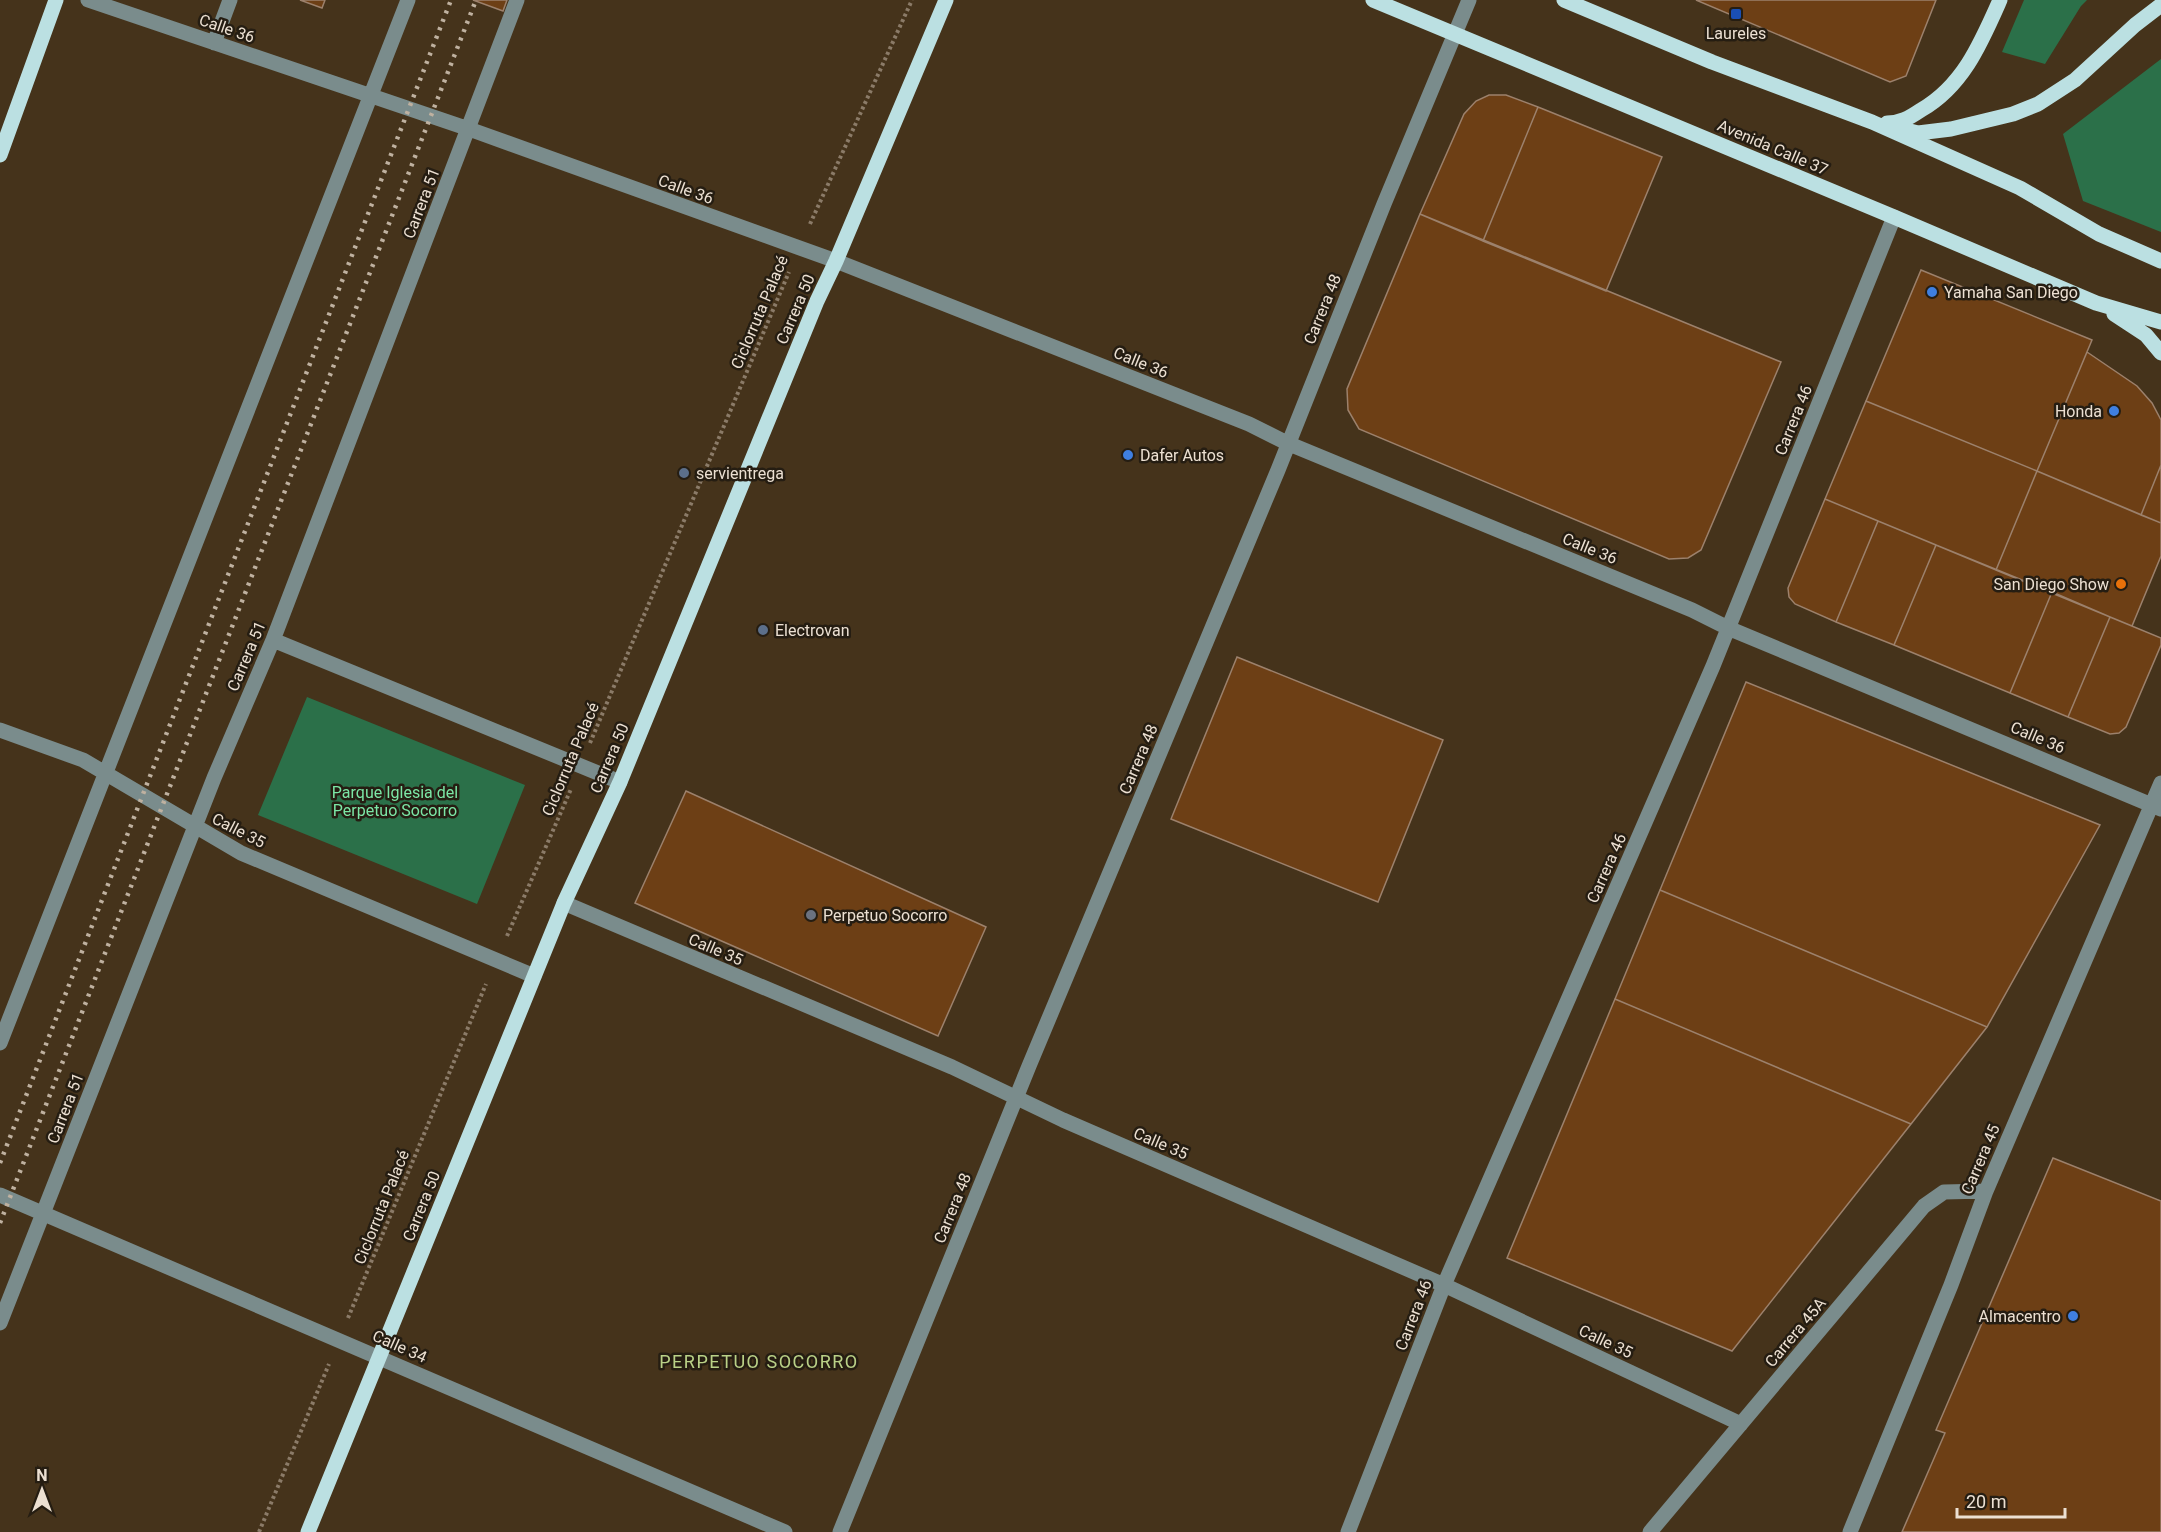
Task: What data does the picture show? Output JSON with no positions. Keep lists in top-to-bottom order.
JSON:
{
  "streets": {
    "main road": ["Avenida Calle 37", "Carrera 50"],
    "street": [
      "Calle 36",
      "Carrera 51",
      "Carrera 48",
      "Carrera 46",
      "Calle 35",
      "Carrera 45",
      "Carrera 45A",
      "Calle 34"
    ],
    "path": ["Ciclorruta Palacé"]
  },
  "crossings": [
    ["Calle 36", "Carrera 51"],
    ["Calle 36", "Carrera 50"],
    ["Calle 36", "Carrera 48"],
    ["Calle 36", "Ciclorruta Palacé"],
    ["Calle 36", "Carrera 46"],
    ["Calle 36", "Carrera 45"],
    ["Avenida Calle 37", "Carrera 48"],
    ["Avenida Calle 37", "Carrera 46"],
    ["Carrera 51", "Calle 35"],
    ["Carrera 51", "Calle 34"],
    ["Carrera 50", "Calle 35"],
    ["Carrera 50", "Calle 34"],
    ["Carrera 48", "Calle 35"],
    ["Ciclorruta Palacé", "Calle 35"],
    ["Ciclorruta Palacé", "Calle 34"],
    ["Carrera 46", "Calle 35"],
    ["Calle 35", "Carrera 45A"],
    ["Carrera 45", "Carrera 45A"]
  ],
  "districts": ["PERPETUO SOCORRO"],
  "parks": ["Parque Iglesia del Perpetuo Socorro"],
  "places": {
    "transit": ["Laureles"],
    "other": [
      "Yamaha San Diego",
      "Honda",
      "Dafer Autos",
      "servientrega",
      "San Diego Show",
      "Electrovan",
      "Perpetuo Socorro",
      "Almacentro"
    ]
  },
  "scale_bar": "20 m",
  "north": "top"
}
